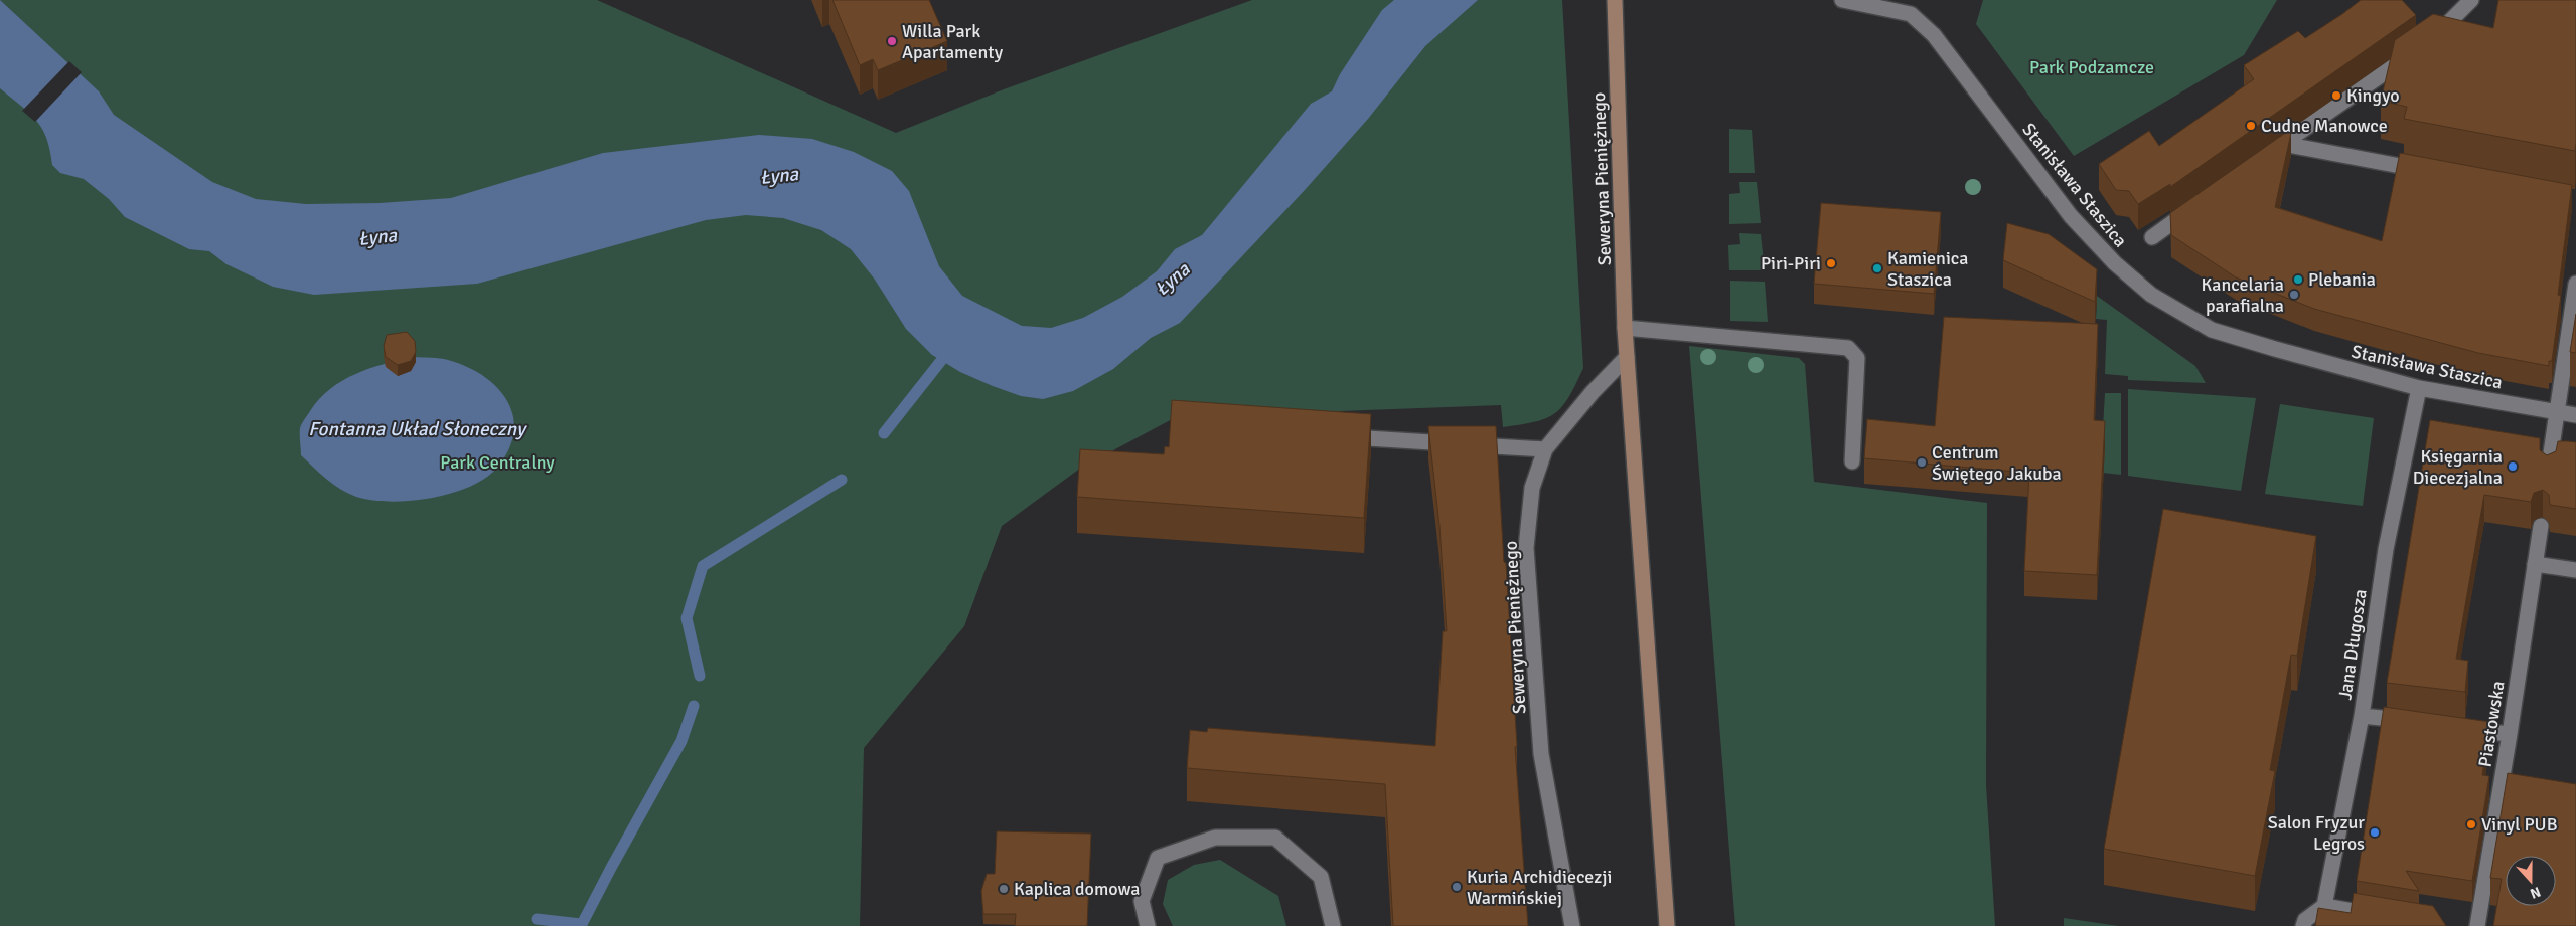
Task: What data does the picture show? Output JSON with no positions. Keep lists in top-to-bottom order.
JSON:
{
  "streets": {
    "street": [
      "Seweryna Pieniężnego",
      "Stanisława Staszica",
      "Jana Długosza",
      "Piastowska"
    ]
  },
  "crossings": [
    ["Stanisława Staszica", "Jana Długosza"]
  ],
  "water": ["Łyna", "Fontanna Układ Słoneczny"],
  "parks": ["Park Podzamcze", "Park Centralny"],
  "places": [
    "Willa Park Apartamenty",
    "Kingyo",
    "Cudne Manowce",
    "Piri-Piri",
    "Kamienica Staszica",
    "Plebania",
    "Kancelaria parafialna",
    "Centrum Świętego Jakuba",
    "Księgarnia Diecezjalna",
    "Vinyl PUB",
    "Salon Fryzur Legros",
    "Kuria Archidiecezji Warmińskiej",
    "Kaplica domowa"
  ],
  "north": "bottom"
}
